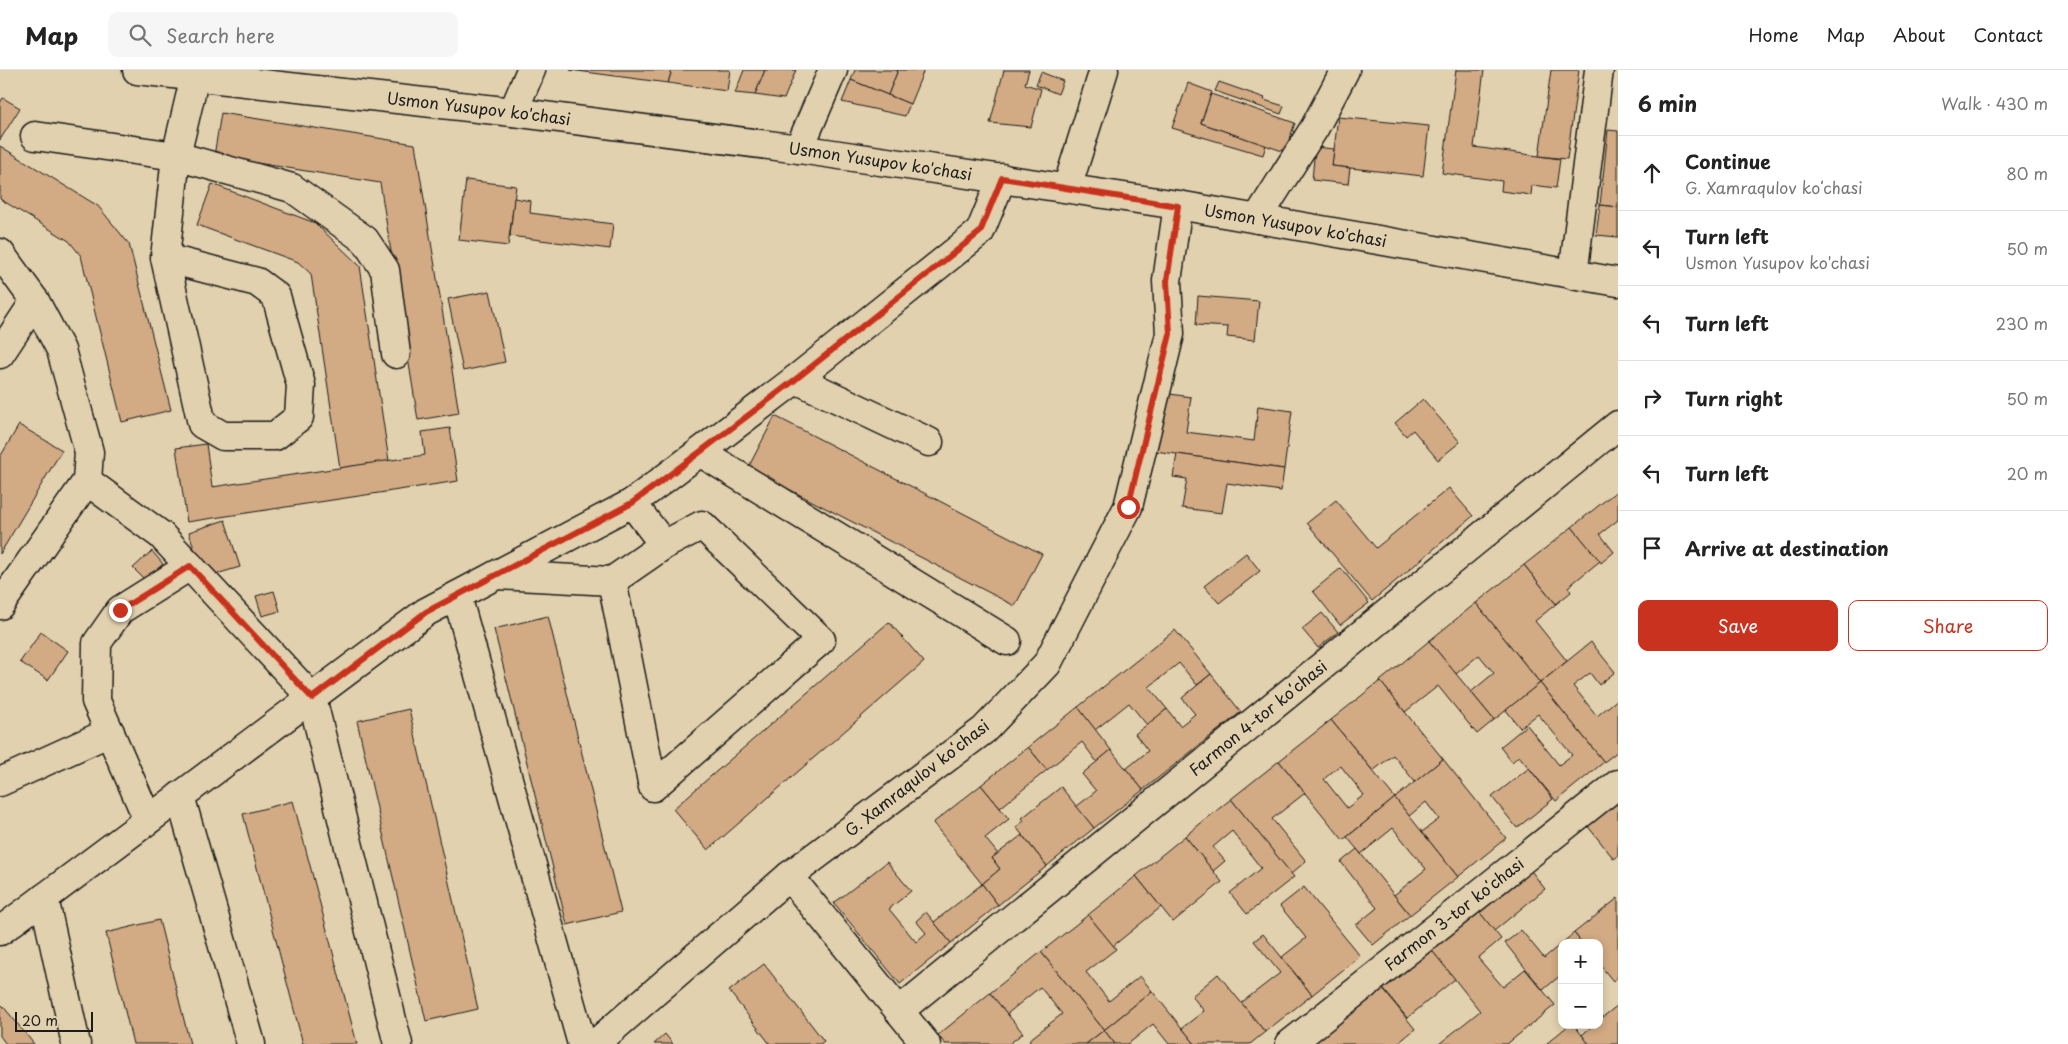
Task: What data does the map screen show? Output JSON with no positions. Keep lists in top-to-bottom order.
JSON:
{
  "streets": {
    "street": [
      "Usmon Yusupov ko'chasi",
      "Farmon 4-tor koʻchasi",
      "G. Xamraqulov koʻchasi",
      "Farmon 3-tor koʻchasi"
    ]
  },
  "crossings": [
    ["Usmon Yusupov ko'chasi", "G. Xamraqulov koʻchasi"]
  ],
  "scale_bar": "20 m",
  "page": {
    "header": "Map",
    "search": "Search here",
    "nav": [
      "Home",
      "Map",
      "About",
      "Contact"
    ],
    "heading": ["6 min", "Walk · 430 m"],
    "list": [
      ["Continue", "G. Xamraqulov koʻchasi", "80 m"],
      ["Turn left", "Usmon Yusupov ko'chasi", "50 m"],
      ["Turn left", "230 m"],
      ["Turn right", "50 m"],
      ["Turn left", "20 m"],
      "Arrive at destination"
    ],
    "buttons": ["Save", "Share"],
    "map_buttons": ["+", "−"],
    "scale": "20 m"
  }
}
